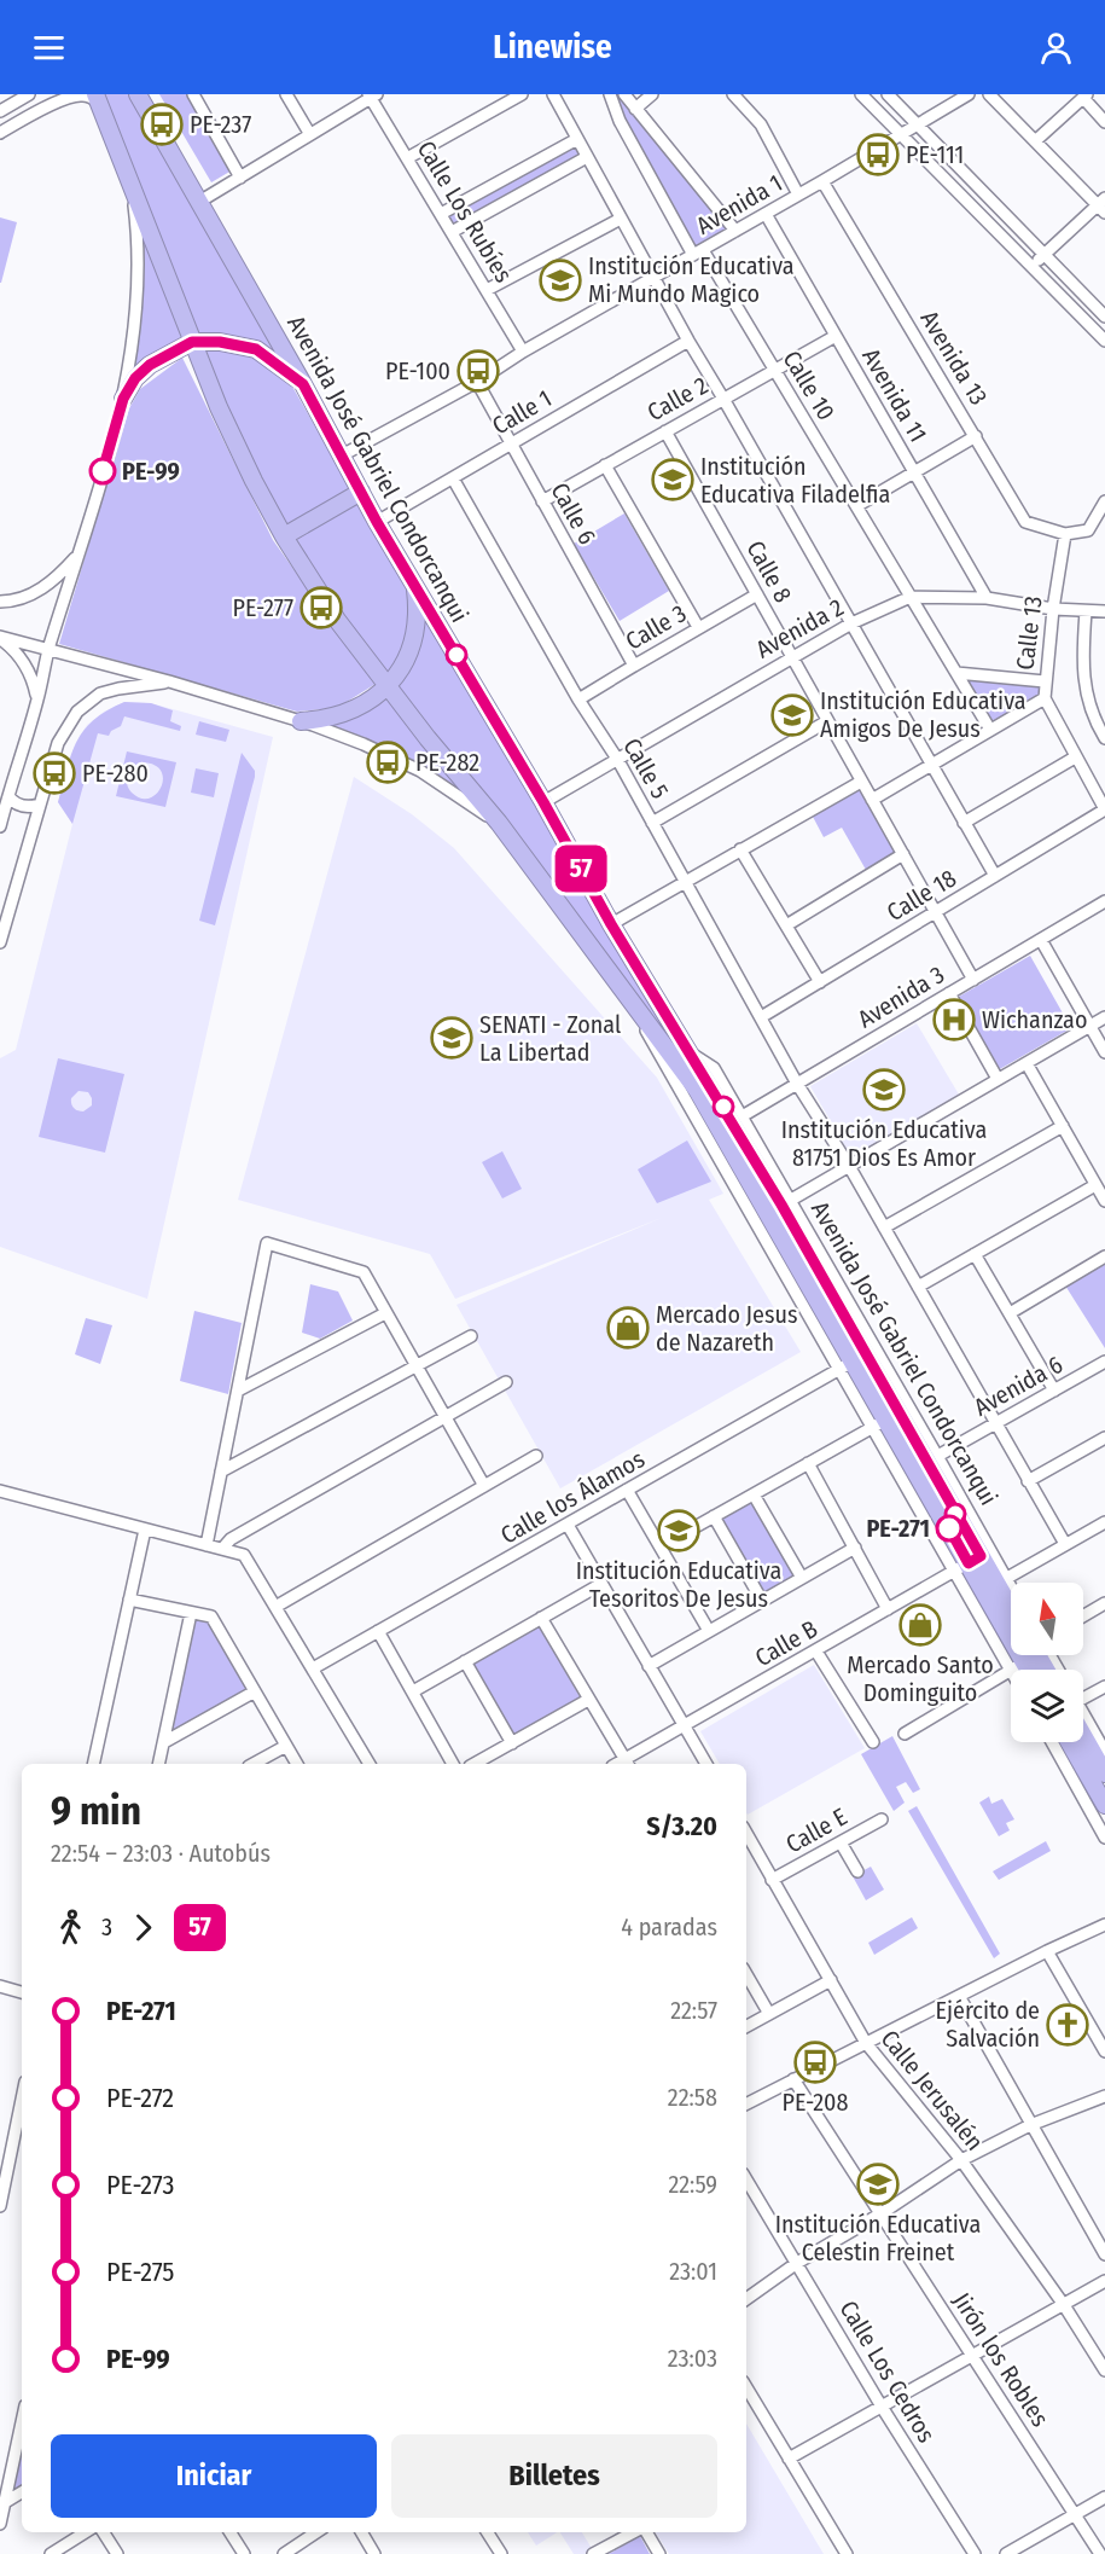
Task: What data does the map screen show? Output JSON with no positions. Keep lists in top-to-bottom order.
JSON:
{
  "streets": {
    "highway": ["Avenida José Gabriel Condorcanqui"],
    "street": [
      "Avenida 1",
      "Calle Los Rubíes",
      "Avenida 13",
      "Calle 10",
      "Avenida 11",
      "Calle 2",
      "Calle 1",
      "Calle 6",
      "Calle 8",
      "Calle 3",
      "Avenida 2",
      "Calle 13",
      "Calle 5",
      "Calle 18",
      "Avenida 3",
      "Avenida 6",
      "Calle los Álamos",
      "Calle B",
      "Calle E",
      "Calle Jerusalén",
      "Jirón los Robles",
      "Calle Los Cedros"
    ]
  },
  "crossings": [
    ["Avenida 1", "Calle Los Rubíes"],
    ["Avenida 1", "Avenida 13"],
    ["Avenida 1", "Calle 10"],
    ["Avenida 1", "Avenida 11"],
    ["Avenida 1", "Avenida José Gabriel Condorcanqui"],
    ["Avenida 1", "Calle 6"],
    ["Avenida 13", "Calle 13"],
    ["Calle 10", "Calle 2"],
    ["Calle 10", "Avenida 2"],
    ["Avenida 11", "Calle 2"],
    ["Avenida 11", "Avenida 2"],
    ["Calle 2", "Calle 6"],
    ["Calle 2", "Calle 8"],
    ["Calle 1", "Avenida José Gabriel Condorcanqui"],
    ["Calle 1", "Calle 6"],
    ["Calle 1", "Calle 5"],
    ["Avenida José Gabriel Condorcanqui", "Avenida 2"],
    ["Avenida José Gabriel Condorcanqui", "Avenida 3"],
    ["Avenida José Gabriel Condorcanqui", "Avenida 6"],
    ["Avenida José Gabriel Condorcanqui", "Calle los Álamos"],
    ["Avenida José Gabriel Condorcanqui", "Calle B"],
    ["Calle 6", "Calle 3"],
    ["Calle 8", "Calle 3"],
    ["Calle 8", "Avenida 2"],
    ["Calle 8", "Calle 18"],
    ["Calle 8", "Avenida 3"],
    ["Calle 3", "Calle 5"],
    ["Avenida 2", "Calle 13"],
    ["Avenida 2", "Calle 5"],
    ["Calle 13", "Calle 18"],
    ["Calle 5", "Calle 18"],
    ["Calle 5", "Avenida 3"],
    ["Calle 5", "Avenida 6"],
    ["Calle E", "Calle Jerusalén"]
  ],
  "places": {
    "bus stop": [
      "PE-237",
      "PE-111",
      "PE-100",
      "PE-277",
      "PE-282",
      "PE-280",
      "PE-208"
    ],
    "school or university": [
      "Institución Educativa Mi Mundo Magico",
      "Institución Educativa Filadelfia",
      "Institución Educativa Amigos De Jesus",
      "SENATI - Zonal La Libertad",
      "Institución Educativa 81751 Dios Es Amor",
      "Institución Educativa Tesoritos De Jesus",
      "Institución Educativa Celestin Freinet"
    ],
    "other": ["PE-99", "PE-271"],
    "hospital": ["Wichanzao"],
    "shop": ["Mercado Jesus de Nazareth", "Mercado Santo Dominguito"],
    "church": ["Ejército de Salvación"]
  },
  "lines": ["bus line 57"],
  "north": "top",
  "page": {
    "header": "Linewise",
    "on_map": "57",
    "heading": ["9 min", "22:54 – 23:03 · Autobús", "S/3.20"],
    "legs": ["3", "57", "4 paradas"],
    "list": [
      {
        "name": "PE-271",
        "value": "22:57"
      },
      {
        "name": "PE-272",
        "value": "22:58"
      },
      {
        "name": "PE-273",
        "value": "22:59"
      },
      {
        "name": "PE-275",
        "value": "23:01"
      },
      {
        "name": "PE-99",
        "value": "23:03"
      }
    ],
    "buttons": ["Iniciar", "Billetes"]
  }
}
